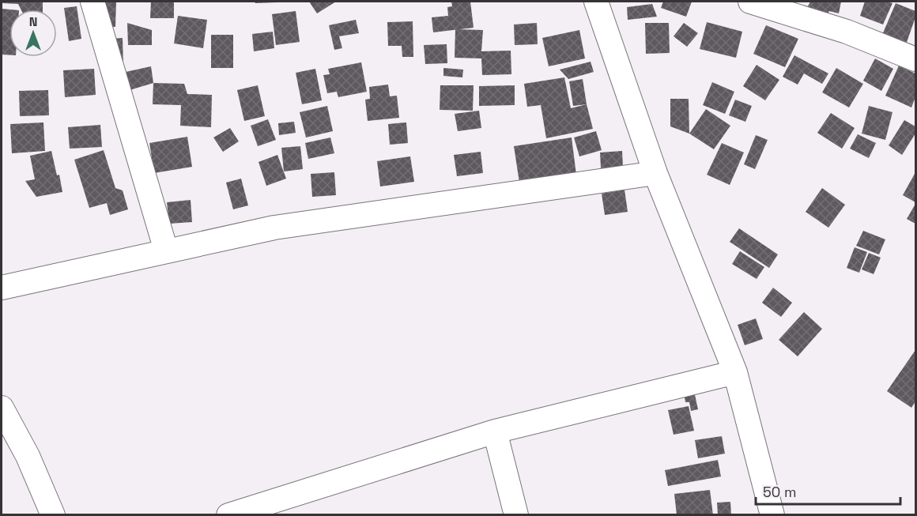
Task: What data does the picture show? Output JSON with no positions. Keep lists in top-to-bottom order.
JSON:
{
  "scale_bar": "50 m",
  "north": "top"
}
